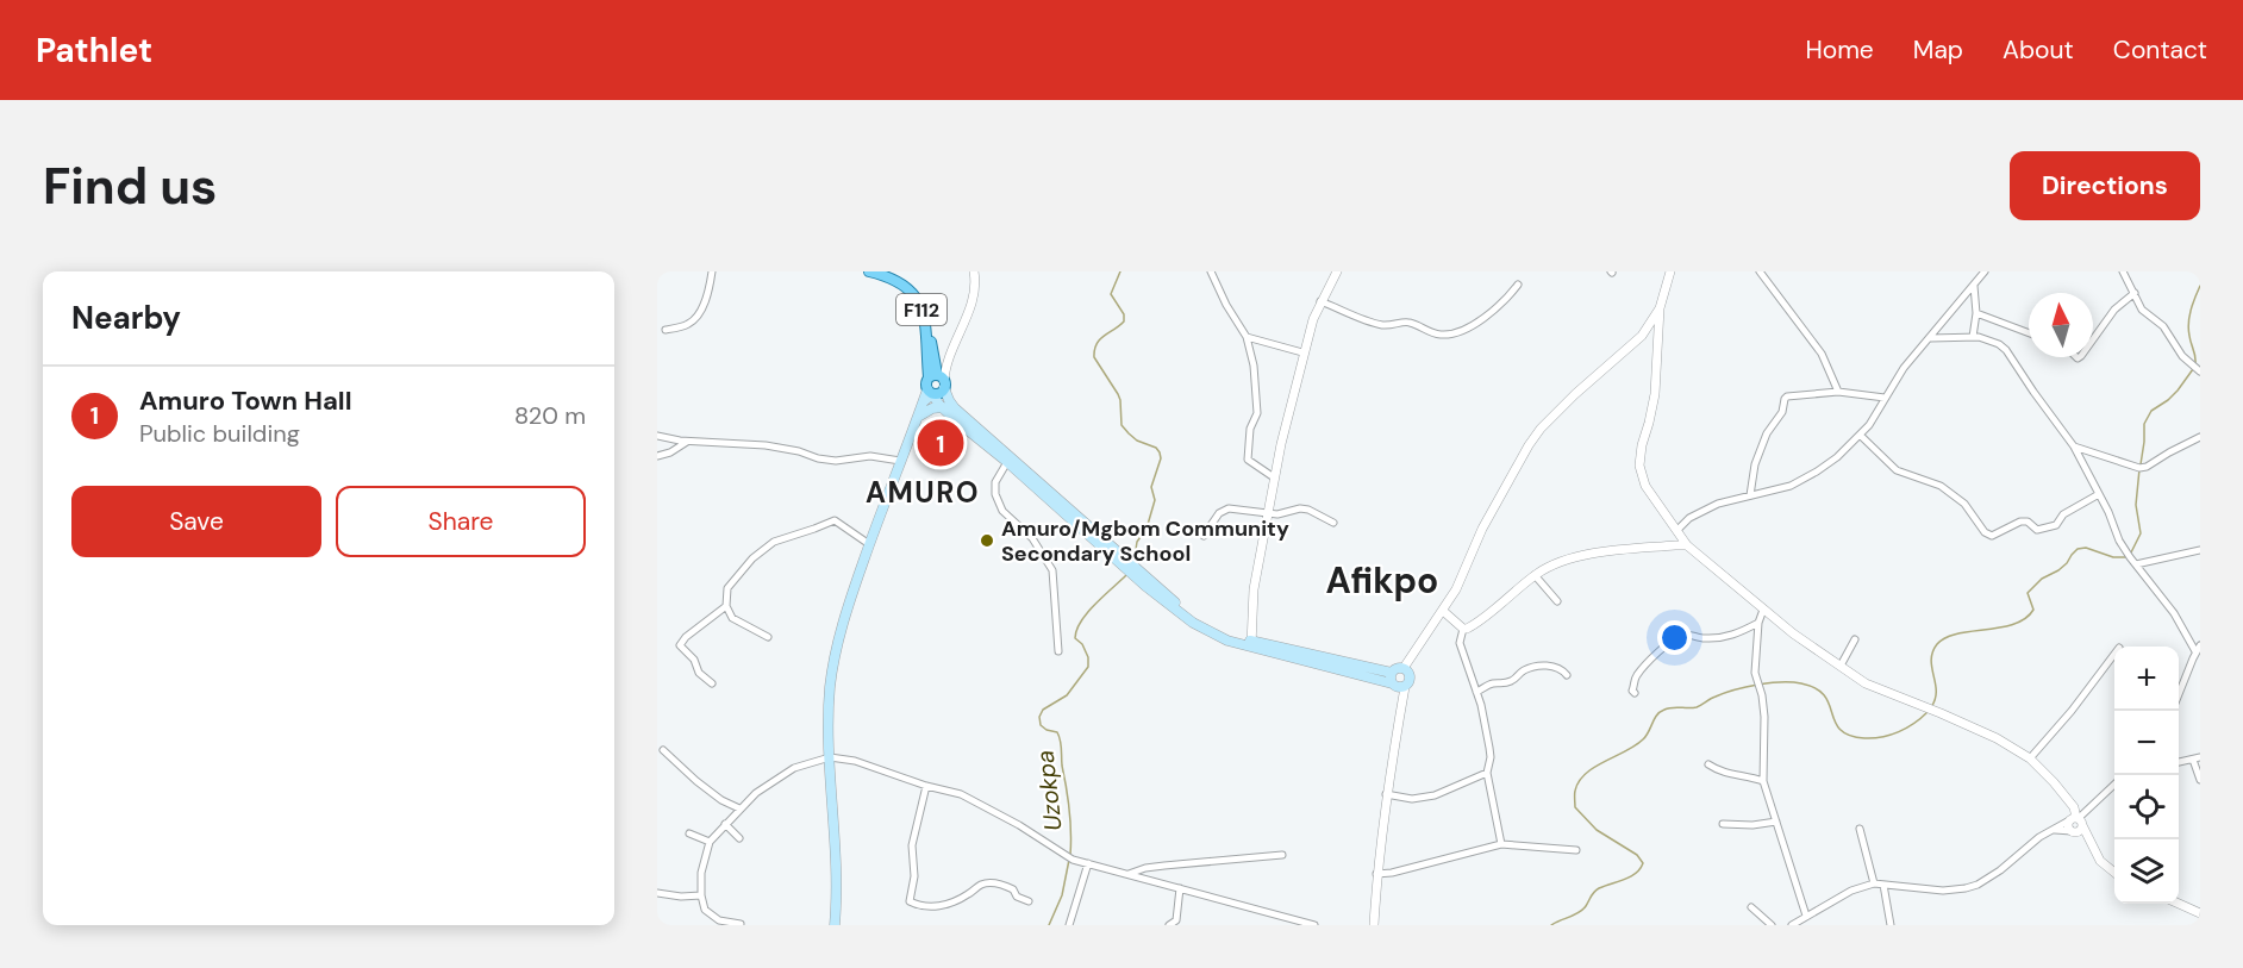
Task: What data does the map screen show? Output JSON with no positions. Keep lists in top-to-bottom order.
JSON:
{
  "streets": {
    "main road": ["F112"]
  },
  "districts": ["AMURO", "Afikpo"],
  "water": ["Uzokpa"],
  "places": ["Amuro/Mgbom Community Secondary School"],
  "north": "top",
  "page": {
    "header": "Pathlet",
    "nav": [
      "Home",
      "Map",
      "About",
      "Contact"
    ],
    "buttons": [
      "Directions",
      ["Save", "Share"]
    ],
    "title": "Find us",
    "heading": "Nearby",
    "list": [
      {
        "mark": "1",
        "name": "Amuro Town Hall",
        "note": "Public building",
        "value": "820 m"
      }
    ],
    "pins": "1",
    "map_buttons": ["+", "−"]
  }
}
